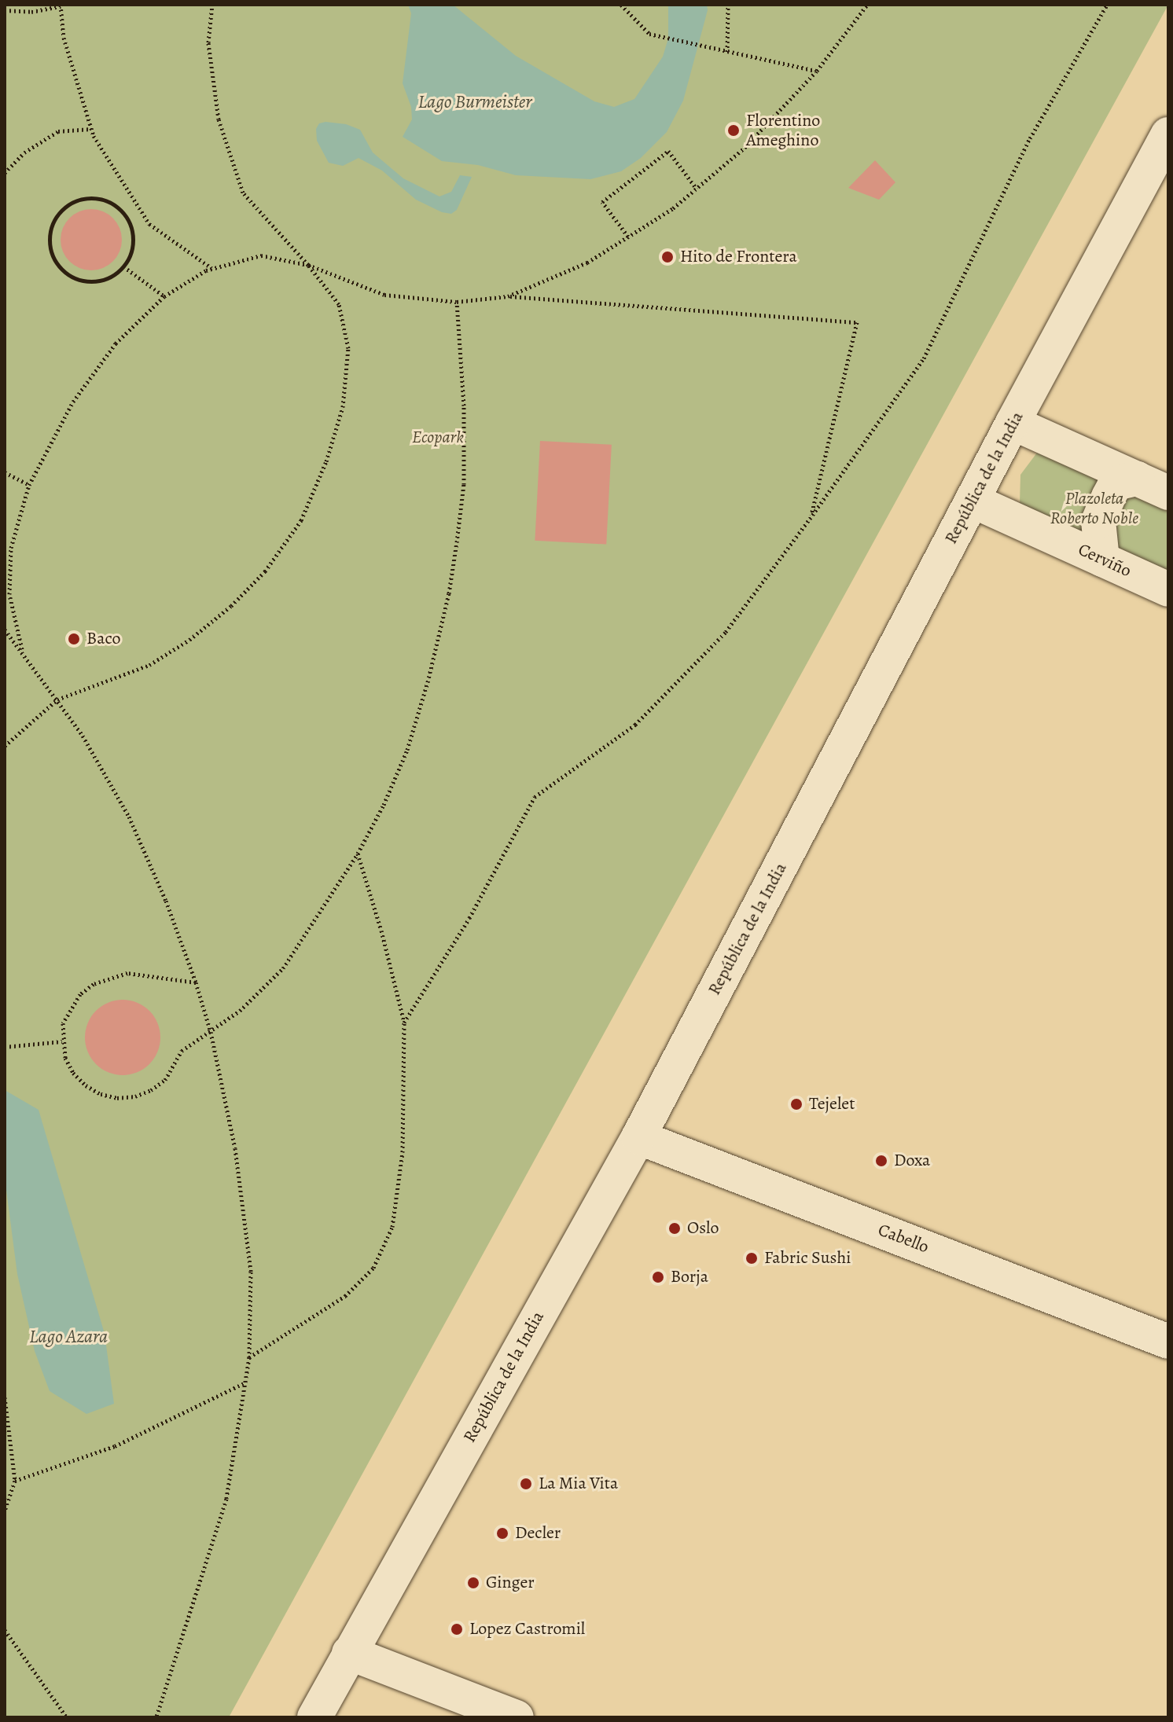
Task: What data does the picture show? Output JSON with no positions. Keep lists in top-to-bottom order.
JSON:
{
  "streets": {
    "street": ["República de la India", "Cerviño", "Cabello"]
  },
  "crossings": [
    ["República de la India", "Cerviño"],
    ["República de la India", "Cabello"]
  ],
  "water": ["Lago Burmeister", "Lago Azara"],
  "parks": ["Ecopark", "Plazoleta Roberto Noble"],
  "places": [
    "Florentino Ameghino",
    "Hito de Frontera",
    "Baco",
    "Tejelet",
    "Doxa",
    "Oslo",
    "Fabric Sushi",
    "Borja",
    "La Mia Vita",
    "Decler",
    "Ginger",
    "Lopez Castromil"
  ]
}
